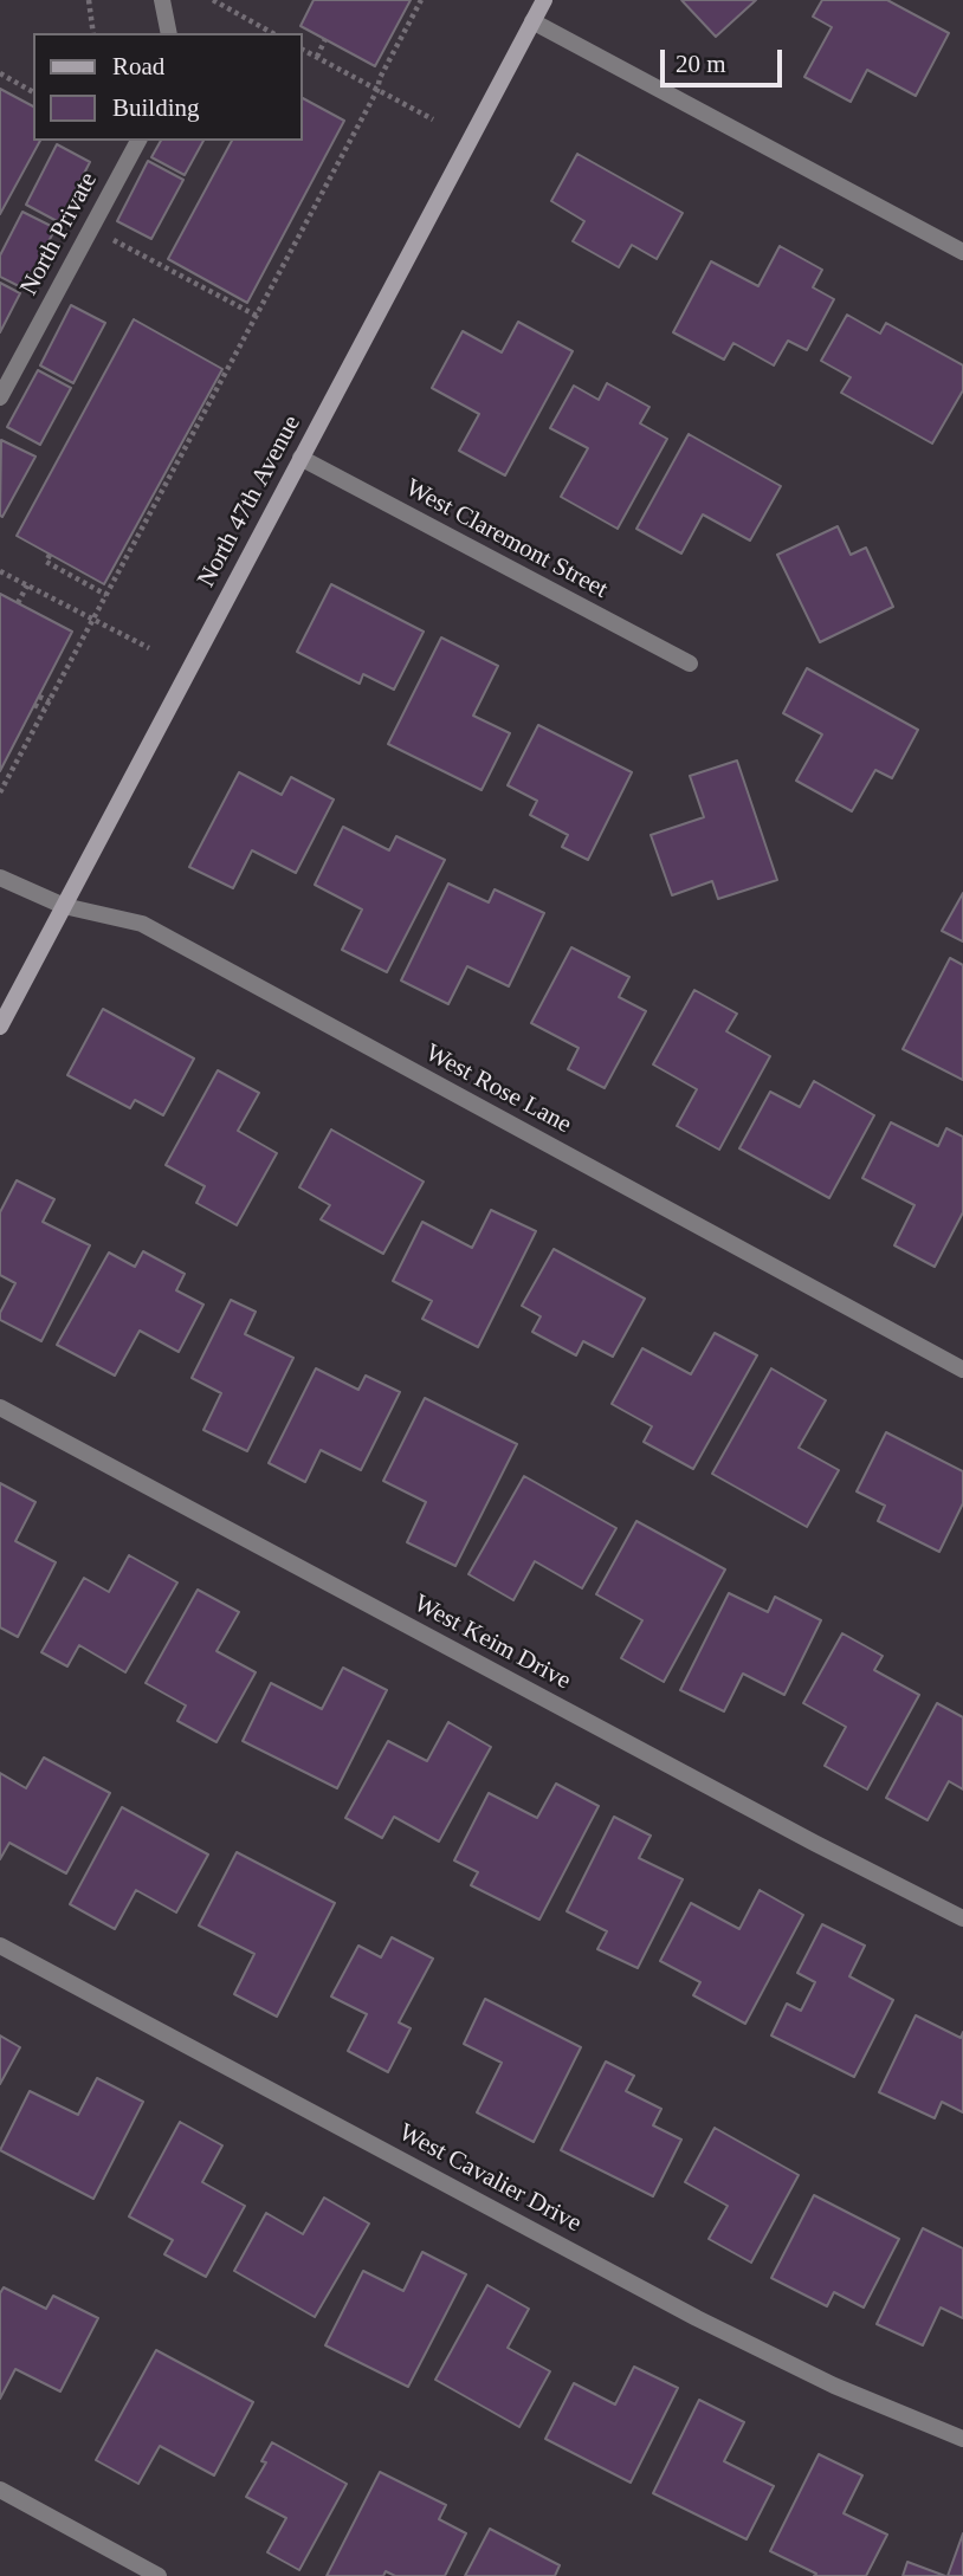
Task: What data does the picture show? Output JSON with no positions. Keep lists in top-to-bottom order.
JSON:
{
  "streets": {
    "street": [
      "North Private",
      "North 47th Avenue",
      "West Claremont Street",
      "West Rose Lane",
      "West Keim Drive",
      "West Cavalier Drive"
    ]
  },
  "crossings": [
    ["North 47th Avenue", "West Claremont Street"],
    ["North 47th Avenue", "West Rose Lane"]
  ],
  "legend": ["Road", "Building"],
  "scale_bar": "20 m"
}
